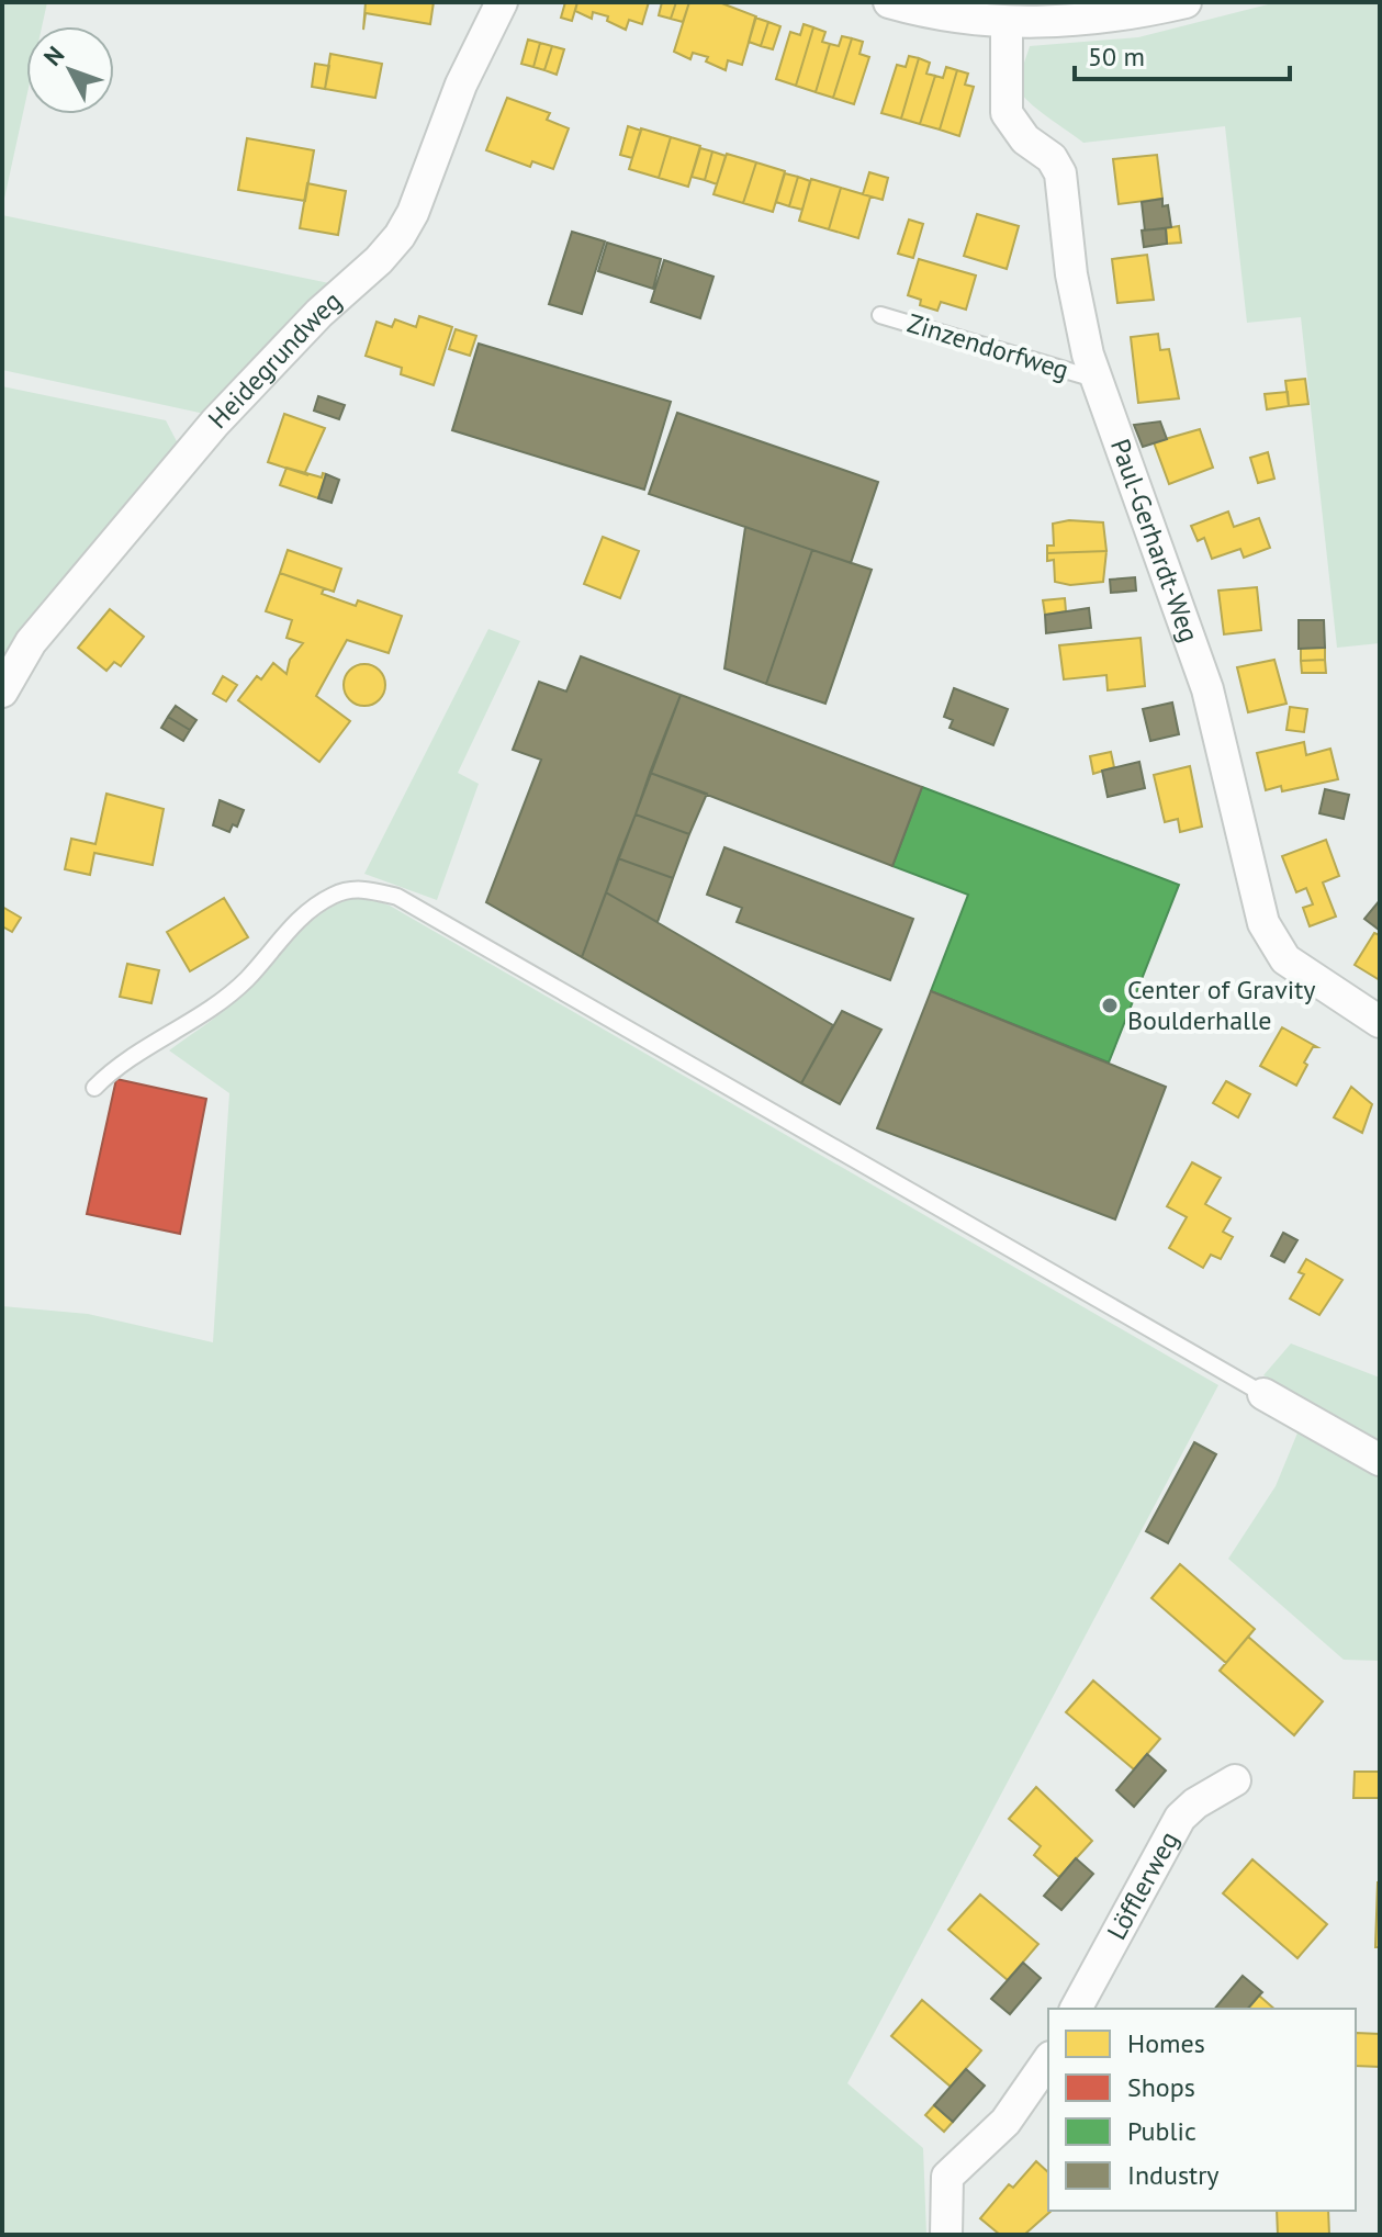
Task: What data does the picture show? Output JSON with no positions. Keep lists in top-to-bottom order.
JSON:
{
  "streets": {
    "street": ["Heidegrundweg", "Paul-Gerhardt-Weg", "Löfflerweg"],
    "lane": ["Zinzendorfweg"]
  },
  "crossings": [
    ["Zinzendorfweg", "Paul-Gerhardt-Weg"]
  ],
  "places": ["Center of Gravity Boulderhalle"],
  "legend": [
    "Homes",
    "Shops",
    "Public",
    "Industry"
  ],
  "scale_bar": "50 m",
  "north": "top left"
}
